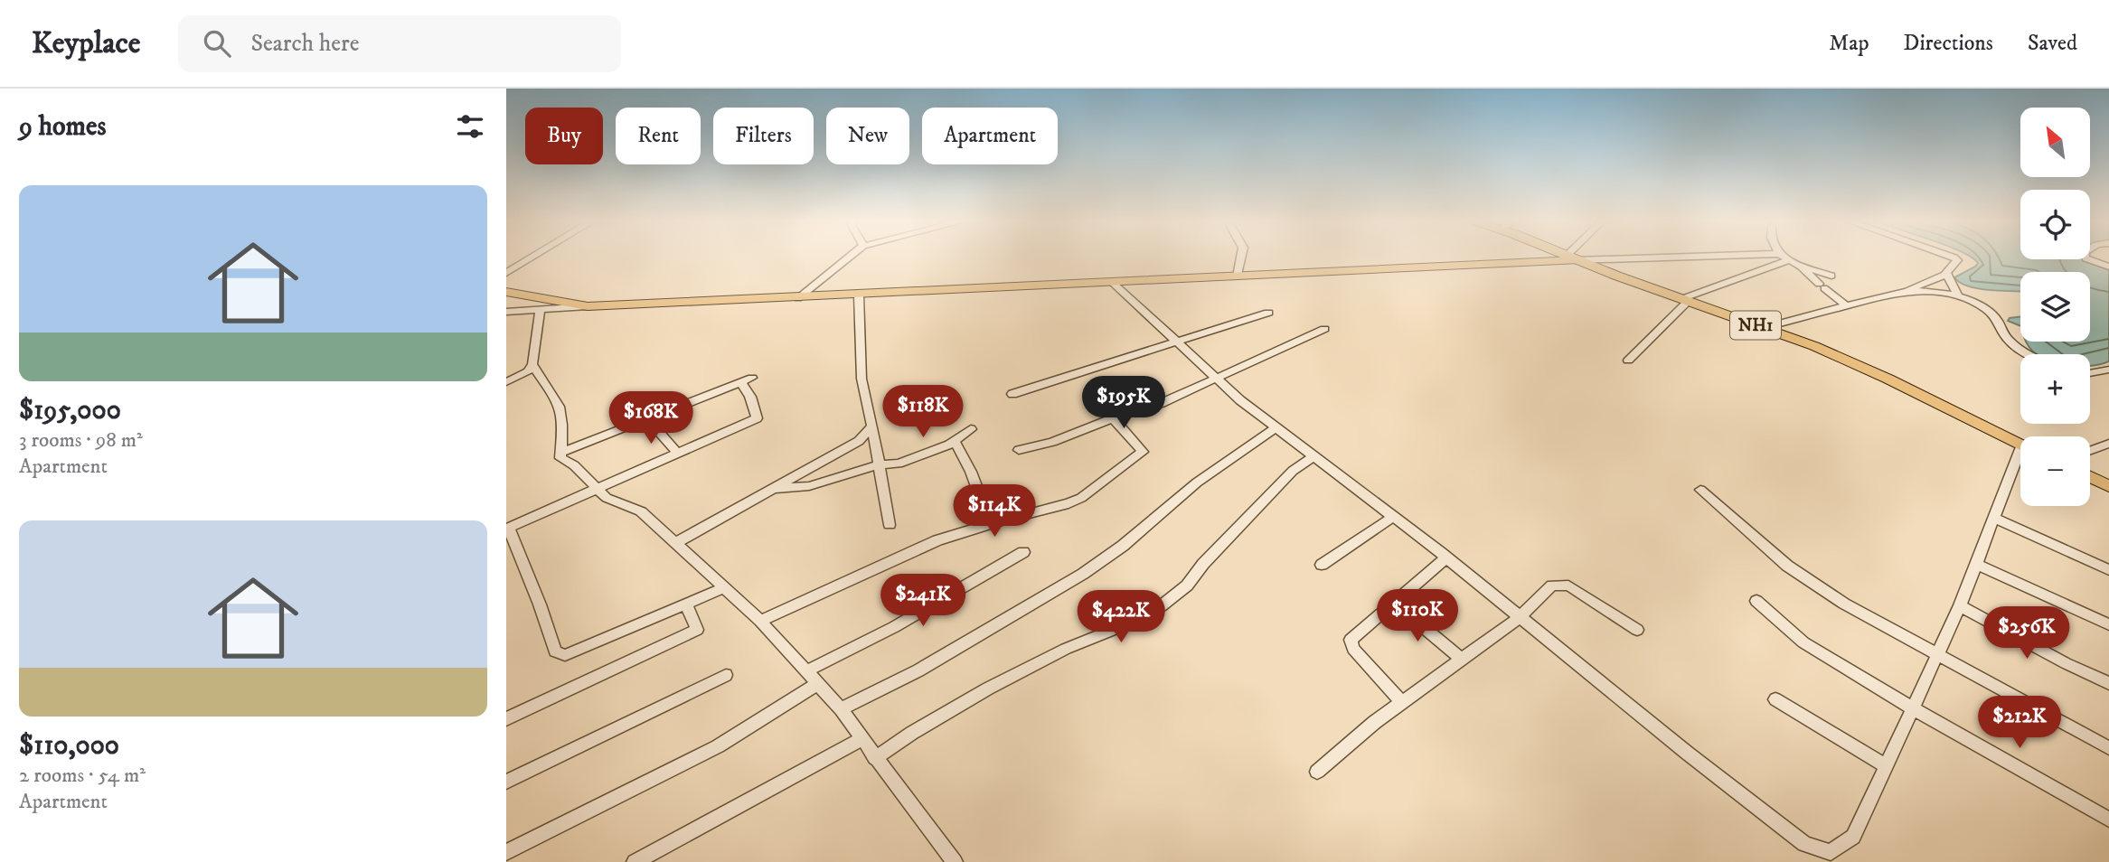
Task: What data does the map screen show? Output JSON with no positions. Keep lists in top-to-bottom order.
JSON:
{
  "streets": {
    "highway": ["NH1"]
  },
  "north": "top left",
  "page": {
    "header": "Keyplace",
    "search": "Search here",
    "nav": ["Map", "Directions", "Saved"],
    "heading": "9 homes",
    "map_buttons": ["+", "−"],
    "chip": [
      "Buy",
      "Rent",
      "Filters",
      "New",
      "Apartment"
    ],
    "list": [
      {
        "name": "$195,000",
        "note": "3 rooms · 98 m² · Apartment"
      },
      {
        "name": "$110,000",
        "note": "2 rooms · 54 m² · Apartment"
      }
    ],
    "price": [
      "$195K",
      "$118K",
      "$168K",
      "$114K",
      "$241K",
      "$110K",
      "$422K",
      "$256K",
      "$212K"
    ]
  }
}
